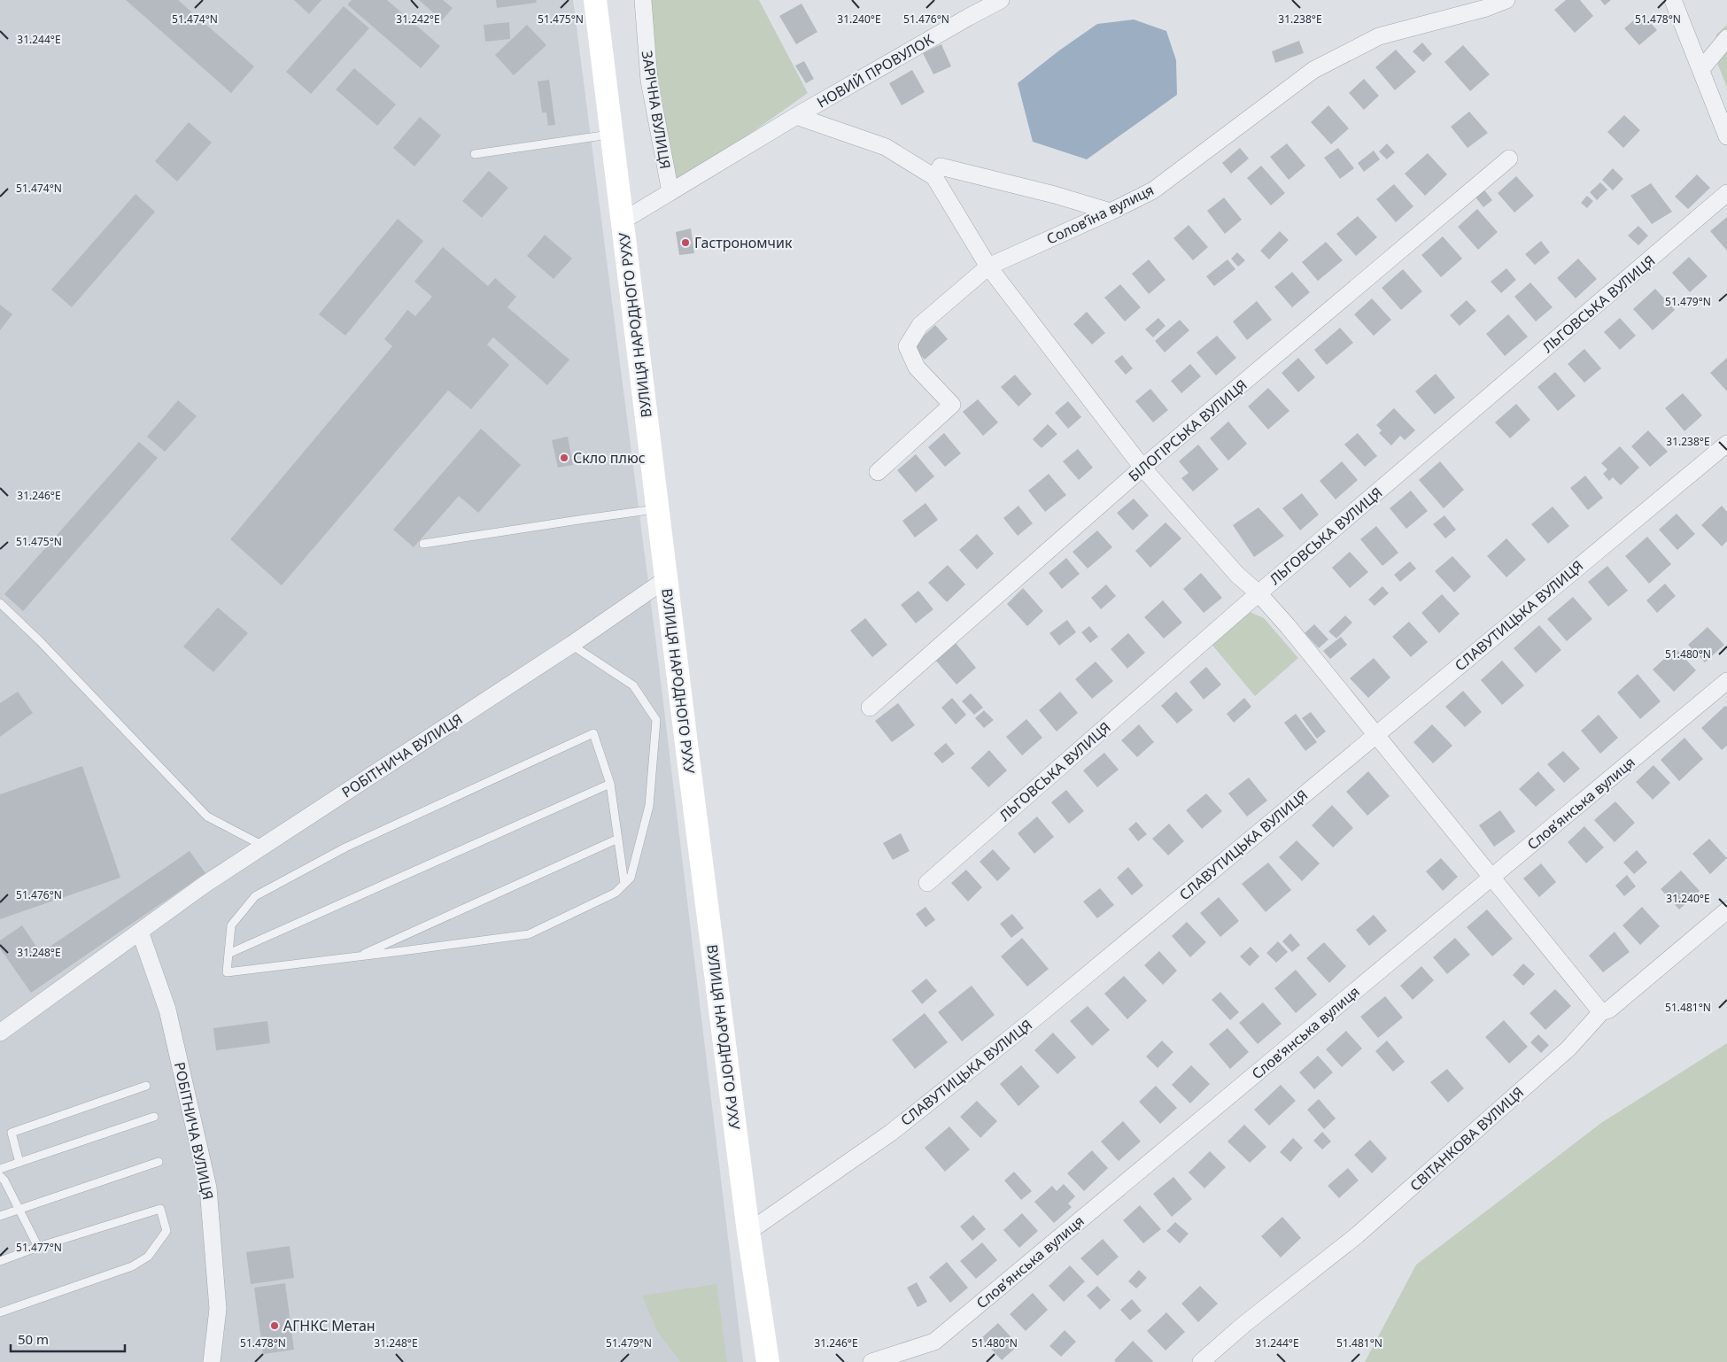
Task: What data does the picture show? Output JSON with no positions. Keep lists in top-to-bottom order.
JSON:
{
  "streets": {
    "main road": ["ВУЛИЦЯ НАРОДНОГО РУХУ"],
    "street": [
      "НОВИЙ ПРОВУЛОК",
      "ЗАРІЧНА ВУЛИЦЯ",
      "Соловʼїна вулиця",
      "ЛЬГОВСЬКА ВУЛИЦЯ",
      "БІЛОГІРСЬКА ВУЛИЦЯ",
      "СЛАВУТИЦЬКА ВУЛИЦЯ",
      "РОБІТНИЧА ВУЛИЦЯ",
      "Словʼянська вулиця",
      "СВІТАНКОВА ВУЛИЦЯ"
    ]
  },
  "crossings": [
    ["НОВИЙ ПРОВУЛОК", "ЗАРІЧНА ВУЛИЦЯ"],
    ["НОВИЙ ПРОВУЛОК", "ВУЛИЦЯ НАРОДНОГО РУХУ"],
    ["ВУЛИЦЯ НАРОДНОГО РУХУ", "СЛАВУТИЦЬКА ВУЛИЦЯ"],
    ["ВУЛИЦЯ НАРОДНОГО РУХУ", "РОБІТНИЧА ВУЛИЦЯ"]
  ],
  "places": ["Гастрономчик", "Скло плюс", "АГНКС Метан"],
  "scale_bar": "50 m",
  "coordinates": [
    "51.474°N",
    "51.475°N",
    "51.476°N",
    "51.478°N",
    "31.242°E",
    "31.240°E",
    "31.238°E",
    "31.244°E",
    "51.479°N",
    "31.246°E",
    "51.480°N",
    "31.248°E",
    "51.481°N",
    "51.477°N"
  ]
}
